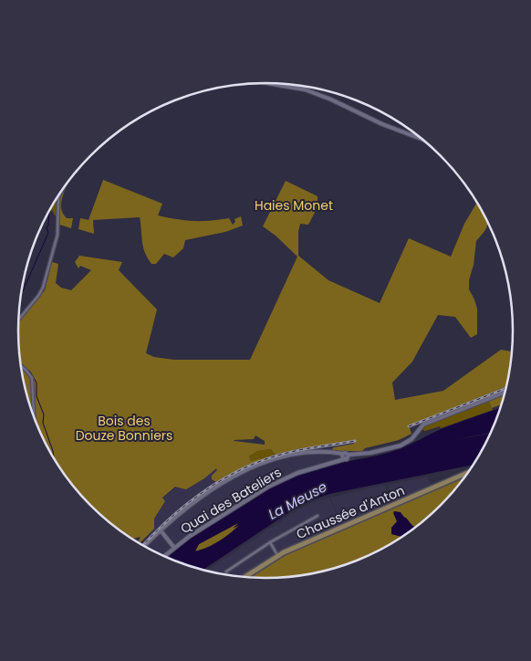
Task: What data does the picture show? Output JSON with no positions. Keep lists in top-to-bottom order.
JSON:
{
  "streets": {
    "main road": ["Chaussée d'Anton"],
    "street": ["Quai des Bateliers"]
  },
  "water": ["La Meuse"],
  "parks": ["Haies Monet", "Bois des Douze Bonniers"]
}
